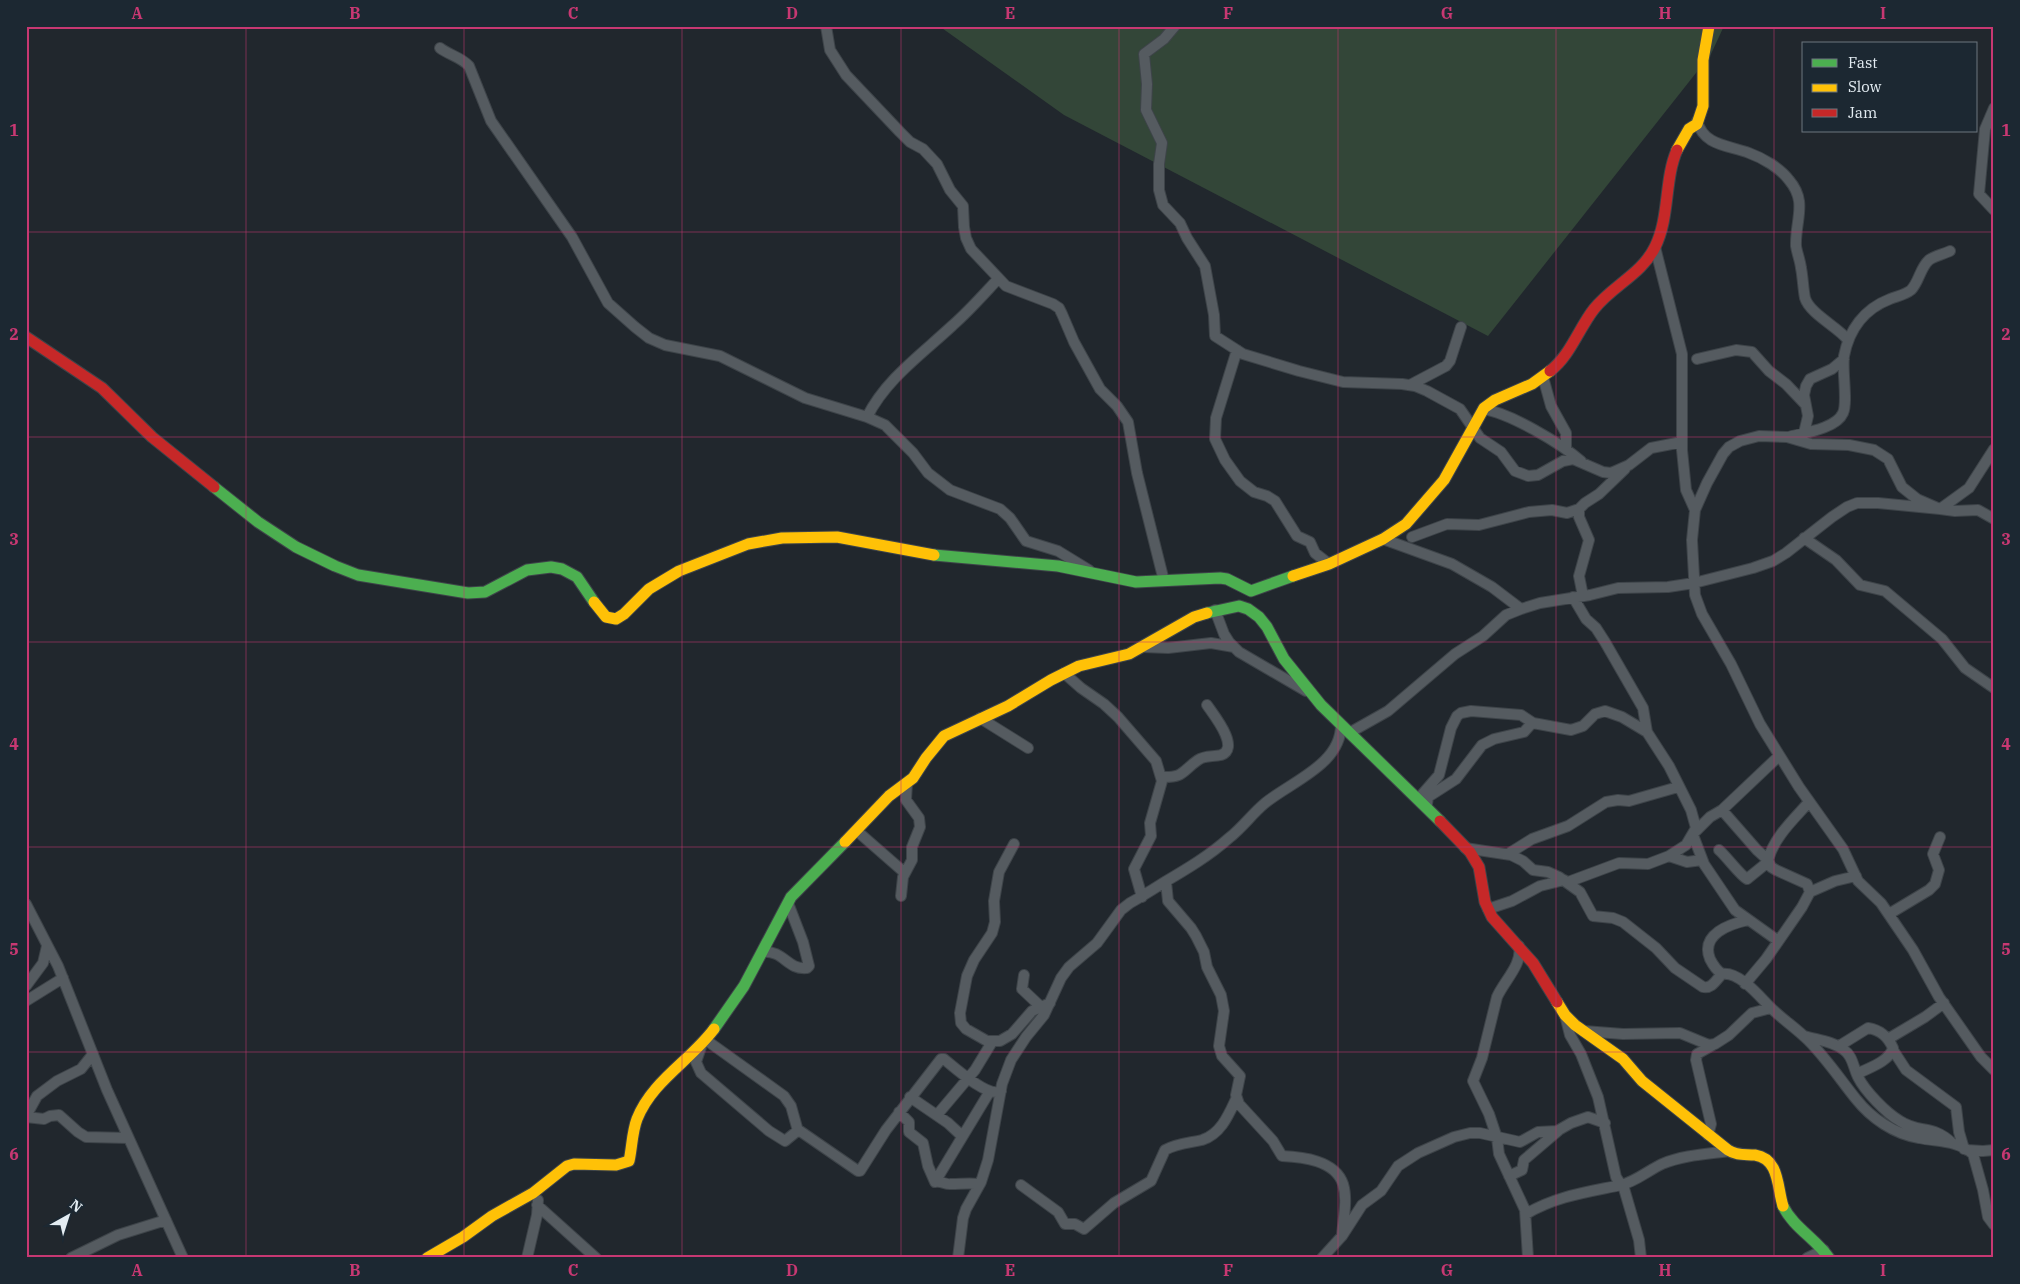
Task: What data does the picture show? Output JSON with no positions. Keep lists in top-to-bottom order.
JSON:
{
  "legend": ["Fast", "Slow", "Jam"],
  "north": "top right",
  "grid": {
    "columns": [
      "A",
      "B",
      "C",
      "D",
      "E",
      "F",
      "G",
      "H",
      "I"
    ],
    "rows": [
      "1",
      "2",
      "3",
      "4",
      "5",
      "6"
    ]
  }
}
